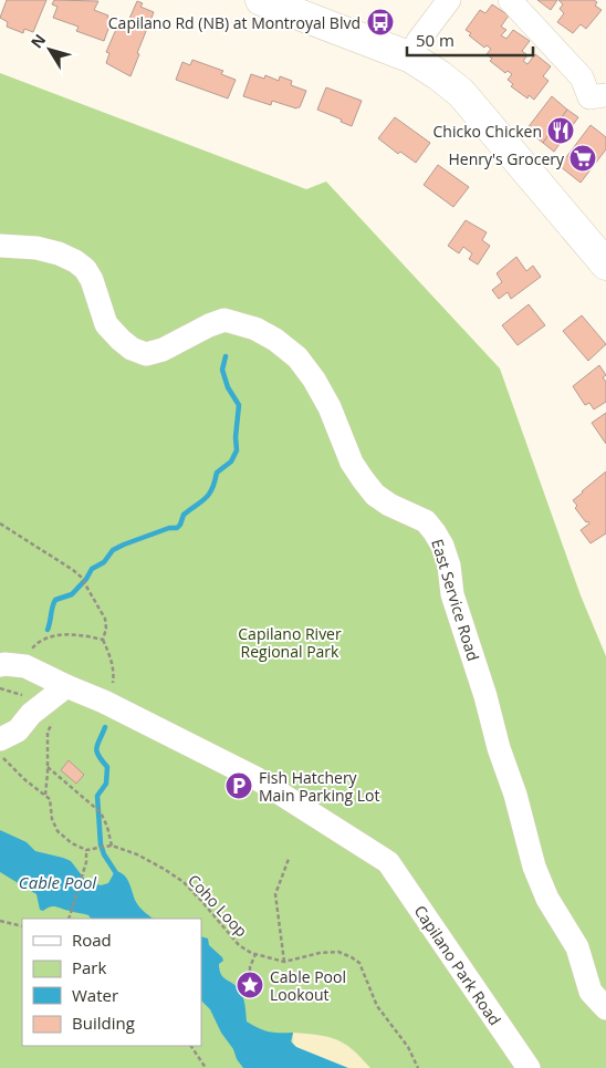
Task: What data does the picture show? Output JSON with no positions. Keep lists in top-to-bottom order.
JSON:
{
  "streets": {
    "street": ["East Service Road", "Capilano Park Road"],
    "path": ["Coho Loop"]
  },
  "water": ["Cable Pool"],
  "parks": ["Capilano River Regional Park"],
  "places": {
    "bus stop": ["Capilano Rd (NB) at Montroyal Blvd"],
    "restaurant": ["Chicko Chicken"],
    "supermarket": ["Henry's Grocery"],
    "parking": ["Fish Hatchery Main Parking Lot"],
    "place": ["Cable Pool Lookout"]
  },
  "legend": [
    "Road",
    "Park",
    "Water",
    "Building"
  ],
  "scale_bar": "50 m",
  "north": "top left"
}
